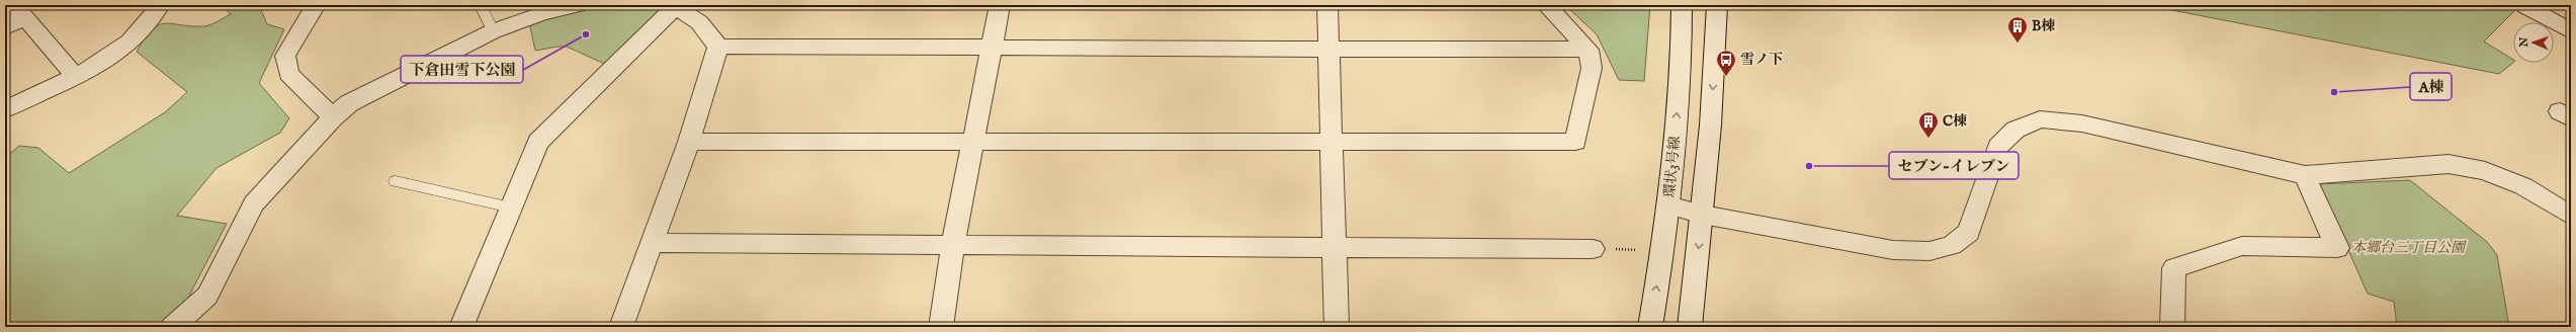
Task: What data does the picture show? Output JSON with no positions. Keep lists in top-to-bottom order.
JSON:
{
  "streets": {
    "street": ["環状3号線"]
  },
  "parks": ["本郷台三丁目公園"],
  "places": {
    "other": ["下倉田雪下公園", "A棟", "セブン-イレブン"],
    "building": ["B棟", "C棟"],
    "bus stop": ["雪ノ下"]
  },
  "north": "left"
}
